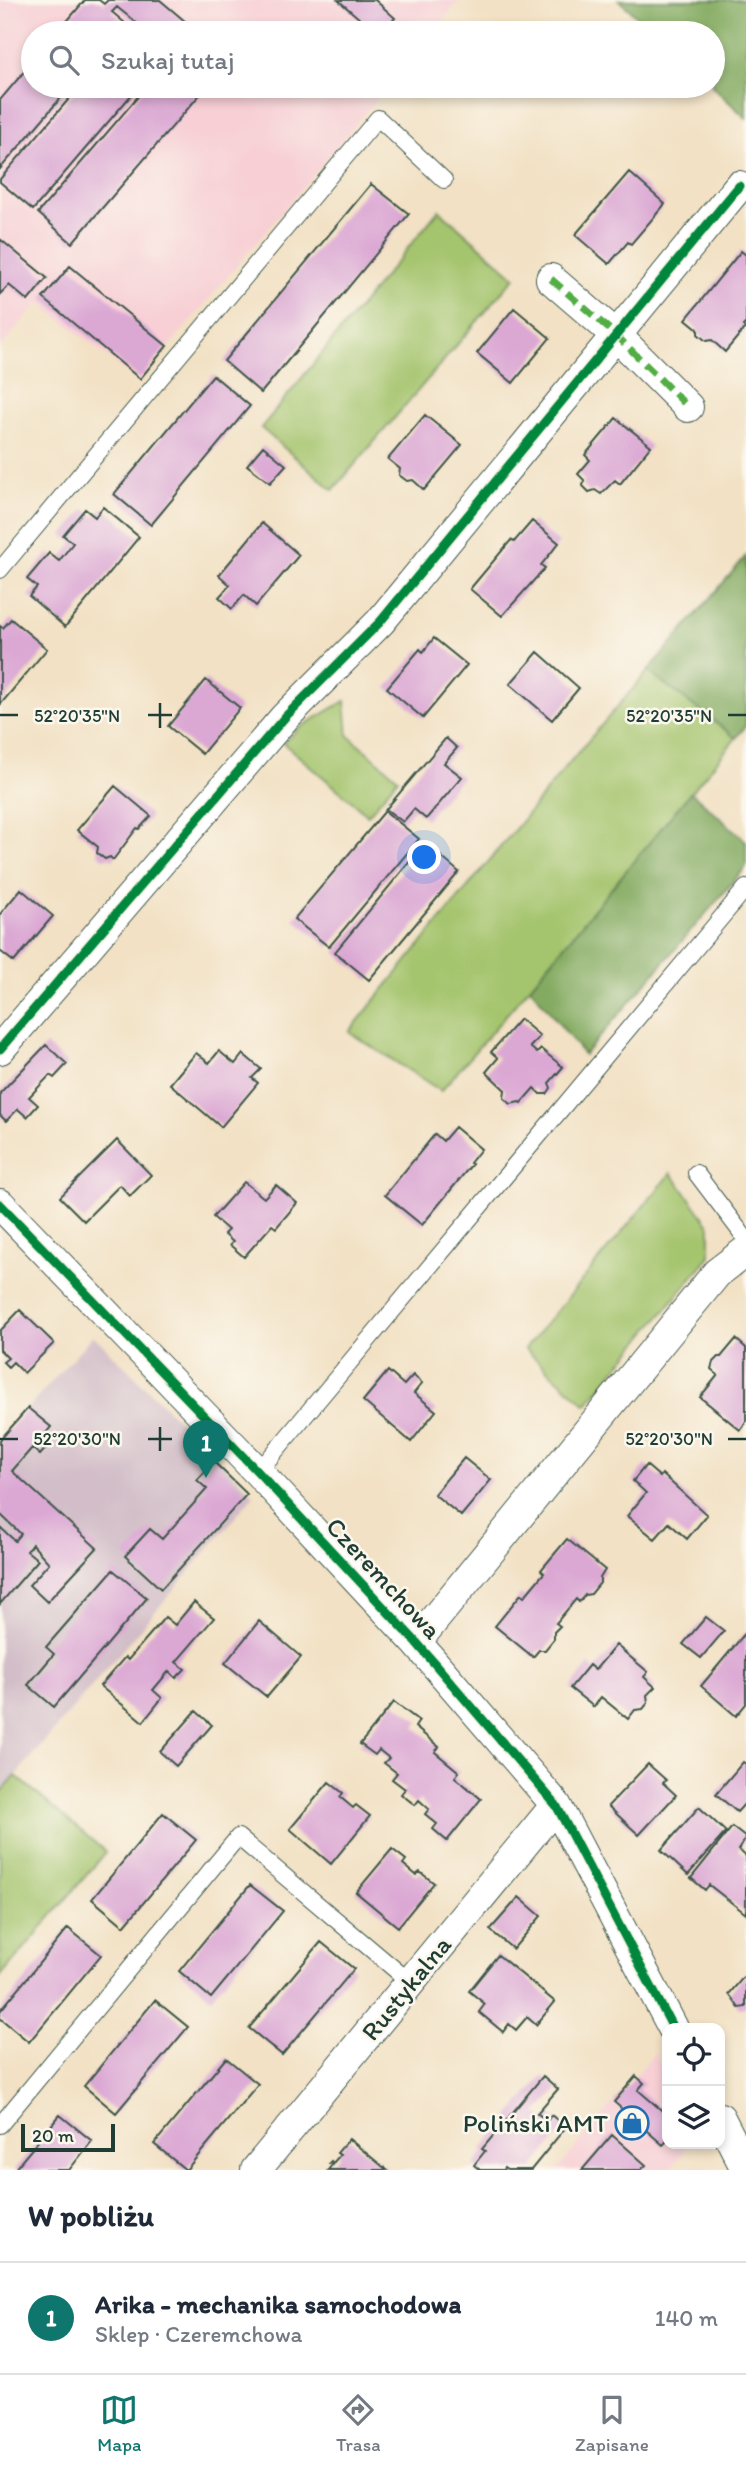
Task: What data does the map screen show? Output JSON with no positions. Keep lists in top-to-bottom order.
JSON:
{
  "streets": {
    "street": ["Czeremchowa", "Rustykalna"]
  },
  "crossings": [
    ["Czeremchowa", "Rustykalna"]
  ],
  "places": {
    "shop": ["Poliński AMT"]
  },
  "scale_bar": "20 m",
  "page": {
    "search": "Szukaj tutaj",
    "pins": "1",
    "scale": "20 m",
    "heading": "W pobliżu",
    "list": [
      {
        "mark": "1",
        "name": "Arika - mechanika samochodowa",
        "note": "Sklep · Czeremchowa",
        "value": "140 m"
      }
    ],
    "nav": ["Mapa", "Trasa", "Zapisane"]
  },
  "coordinates": ["52°20'35\"N", "52°20'30\"N"]
}
